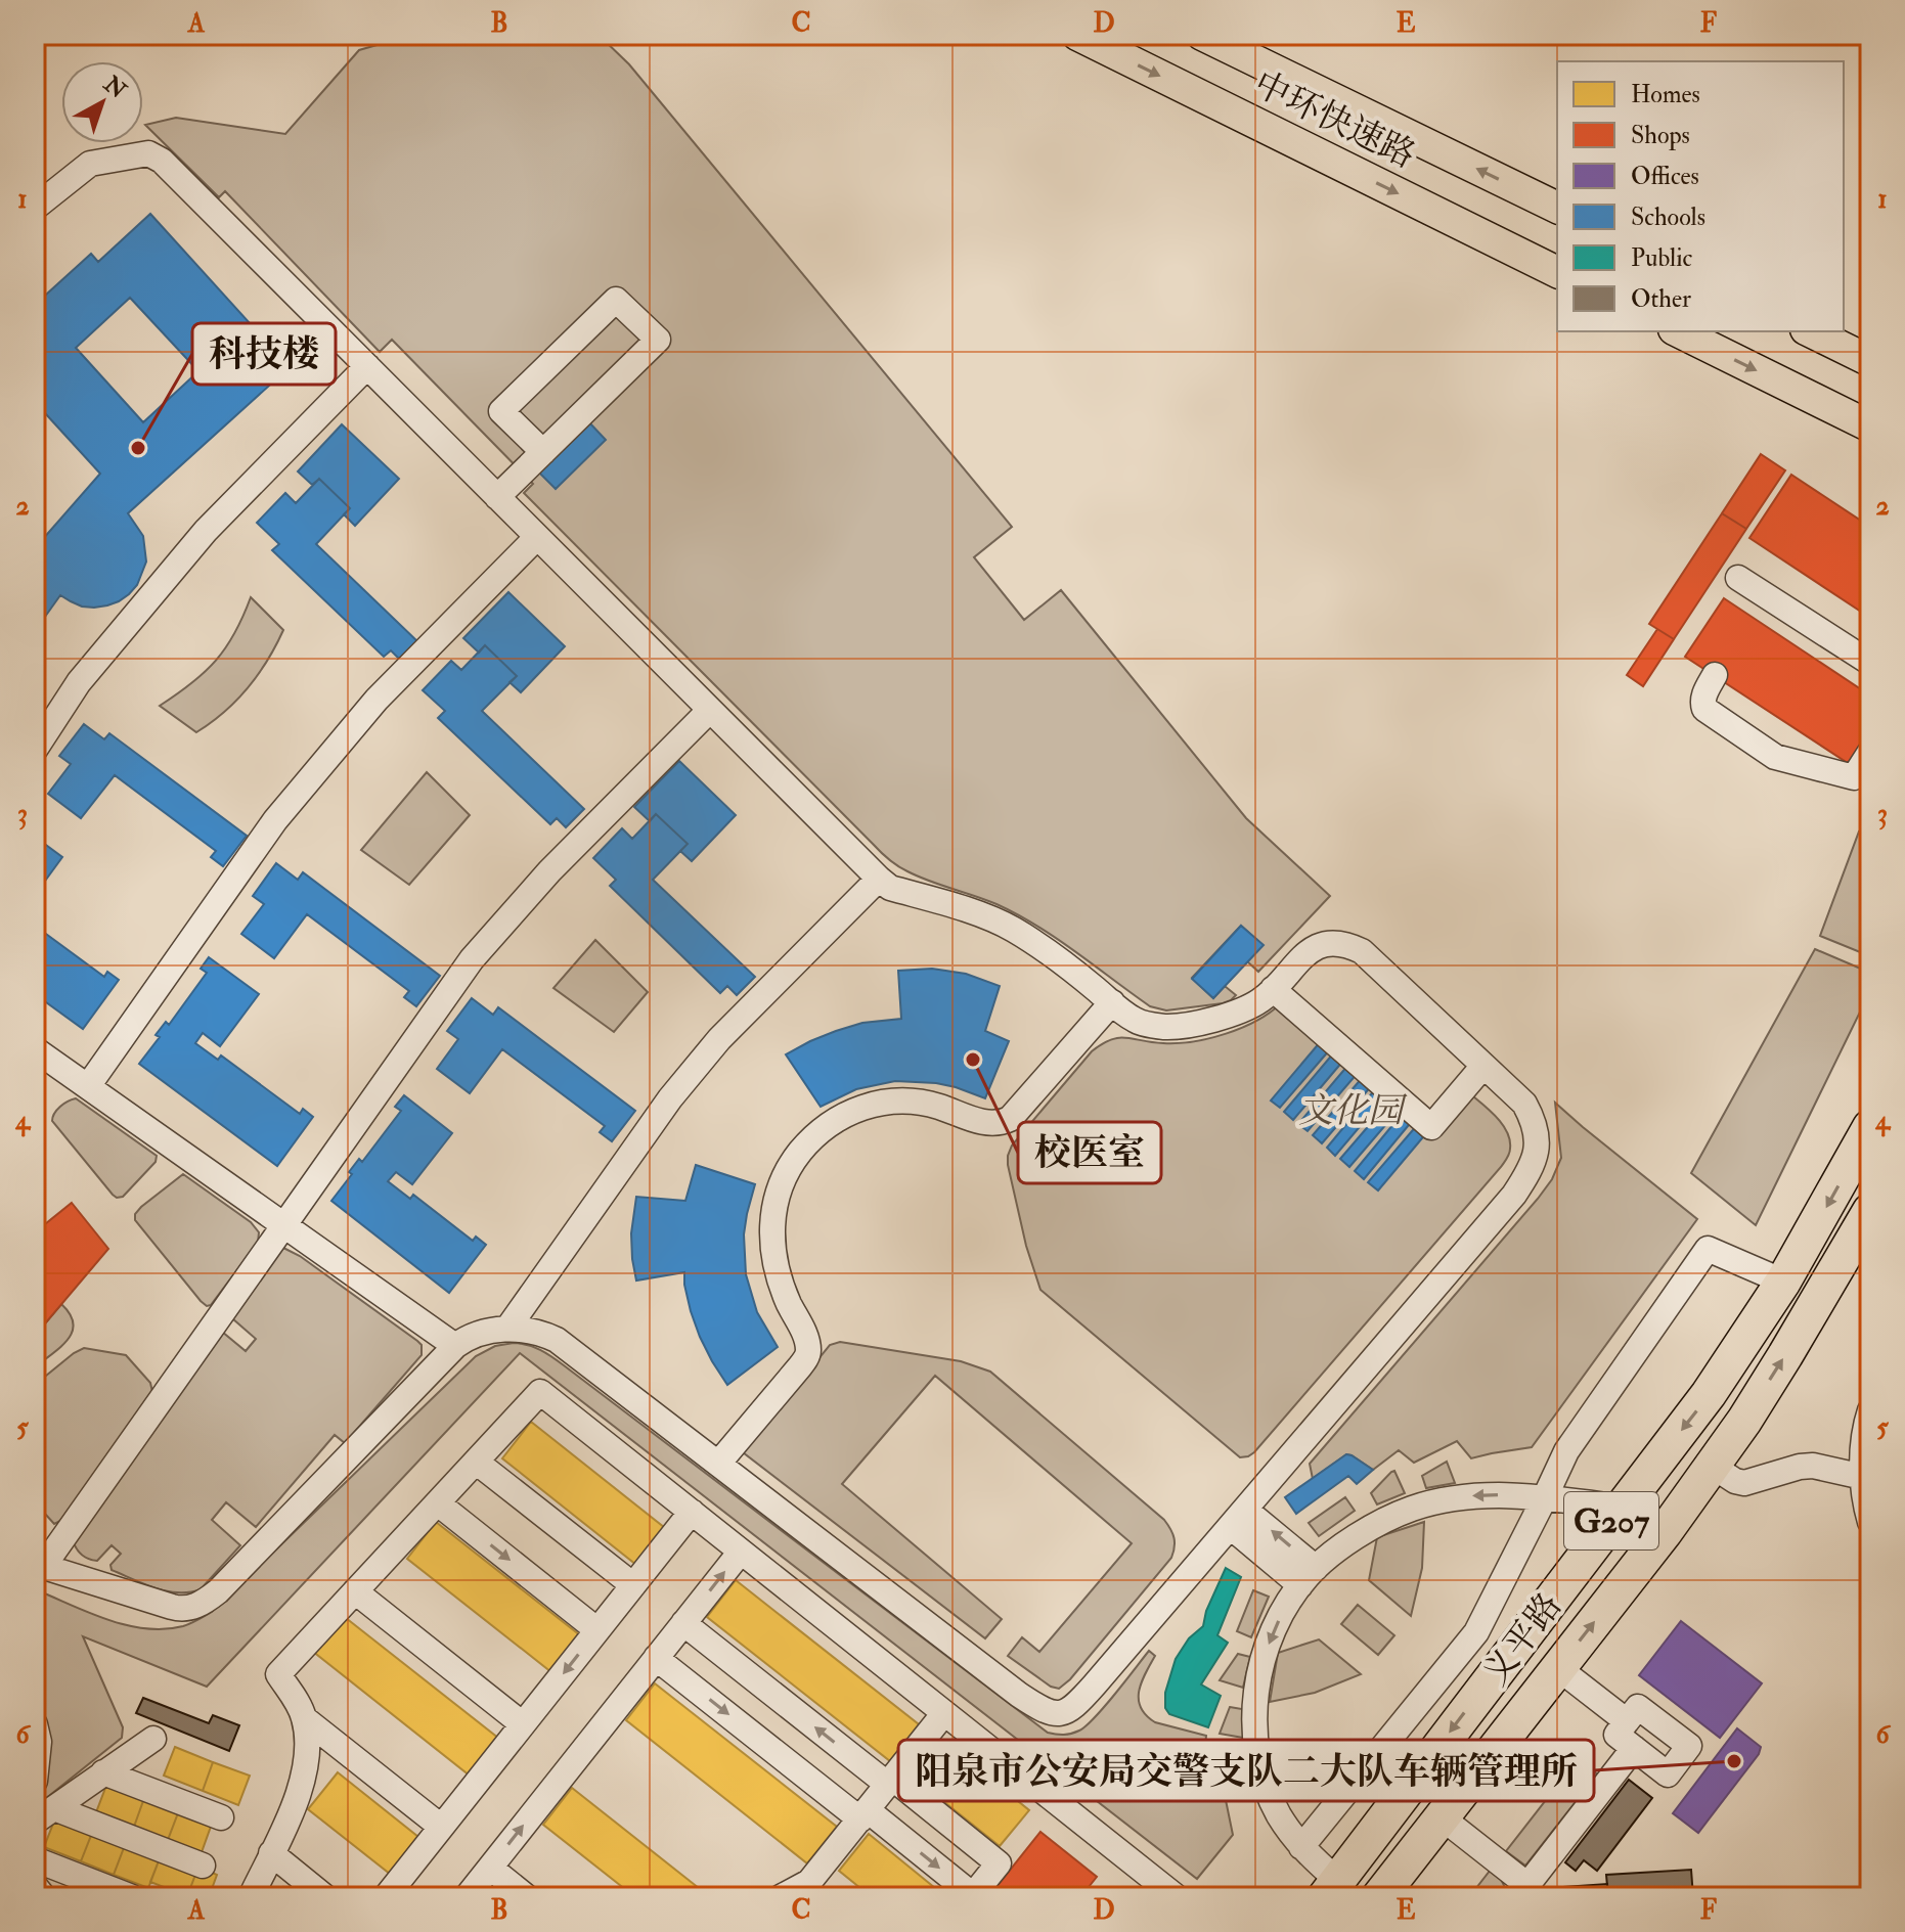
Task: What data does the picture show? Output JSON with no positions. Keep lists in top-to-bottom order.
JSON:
{
  "streets": {
    "highway": ["G207", "义平路"],
    "main road": ["中环快速路"]
  },
  "parks": ["文化园"],
  "places": ["科技楼", "校医室", "阳泉市公安局交警支队二大队车辆管理所"],
  "legend": [
    "Homes",
    "Shops",
    "Offices",
    "Schools",
    "Public",
    "Other"
  ],
  "north": "top right",
  "grid": {
    "columns": [
      "A",
      "B",
      "C",
      "D",
      "E",
      "F"
    ],
    "rows": [
      "1",
      "2",
      "3",
      "4",
      "5",
      "6"
    ]
  }
}
